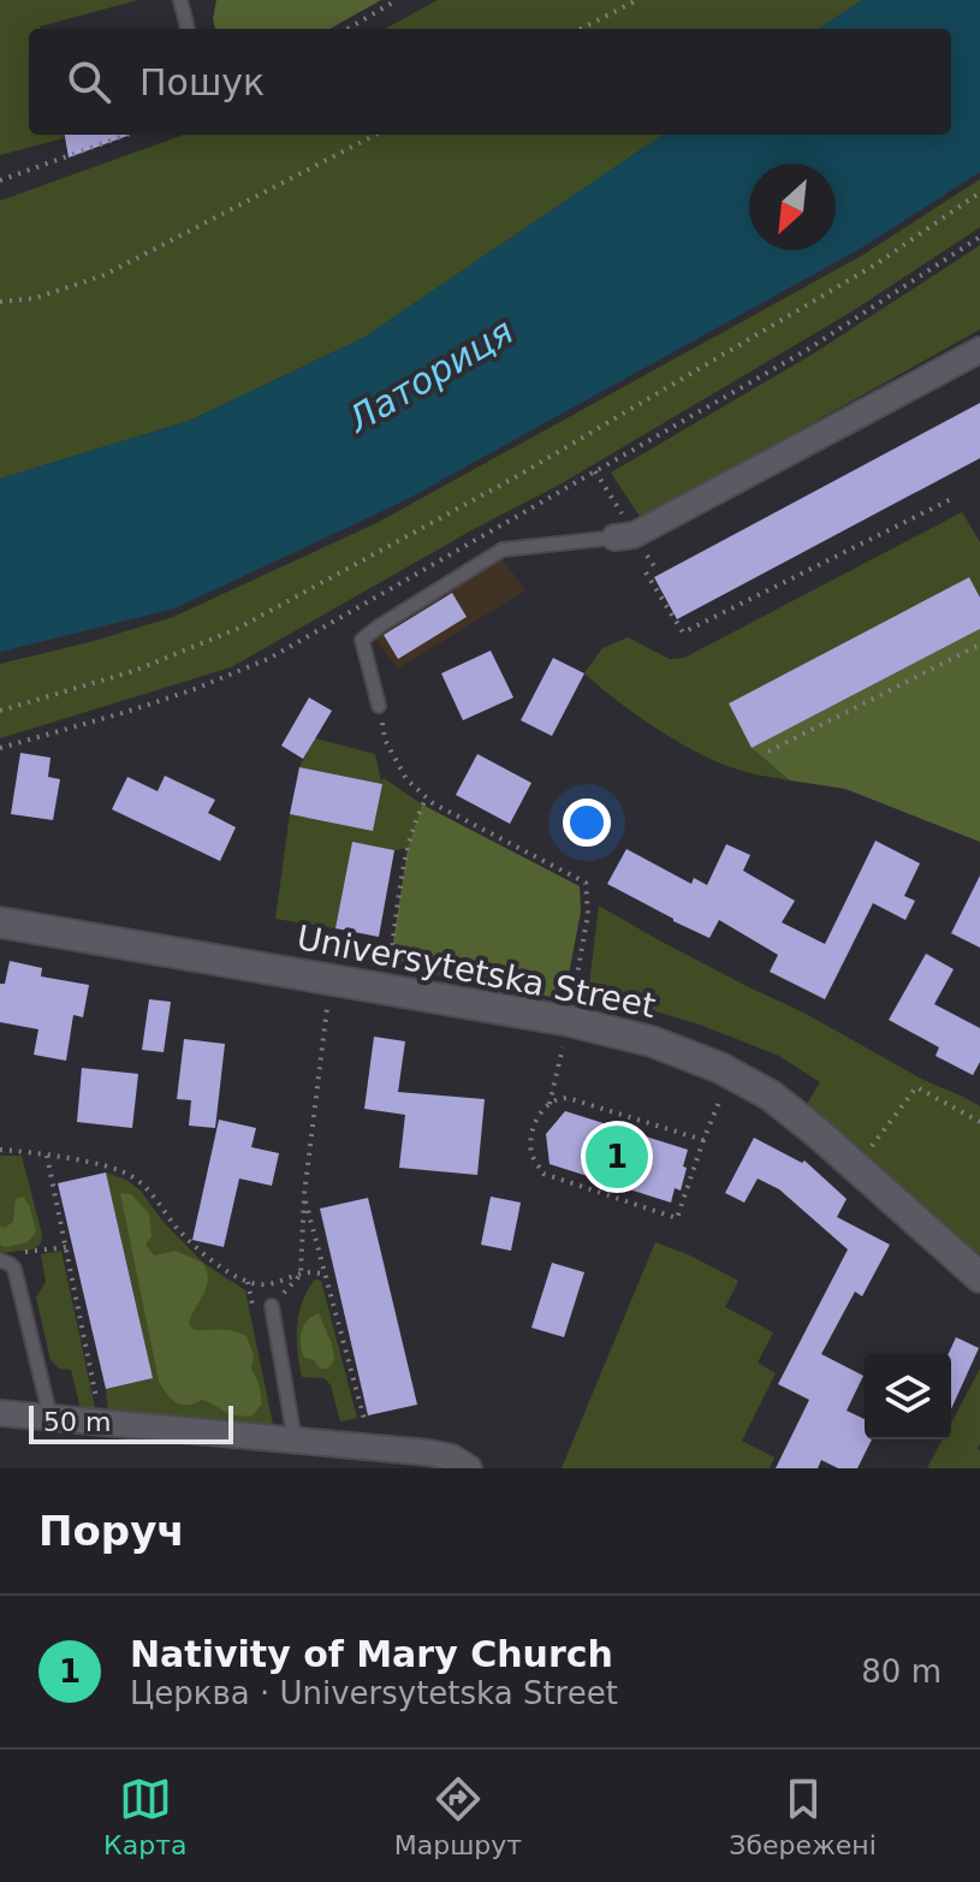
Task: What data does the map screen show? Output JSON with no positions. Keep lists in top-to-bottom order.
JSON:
{
  "streets": {
    "main road": ["Universytetska Street"]
  },
  "water": ["Латориця"],
  "scale_bar": "50 m",
  "north": "bottom left",
  "page": {
    "search": "Пошук",
    "pins": "1",
    "scale": "50 m",
    "heading": "Поруч",
    "list": [
      {
        "mark": "1",
        "name": "Nativity of Mary Church",
        "note": "Церква · Universytetska Street",
        "value": "80 m"
      }
    ],
    "nav": ["Карта", "Маршрут", "Збережені"]
  }
}
